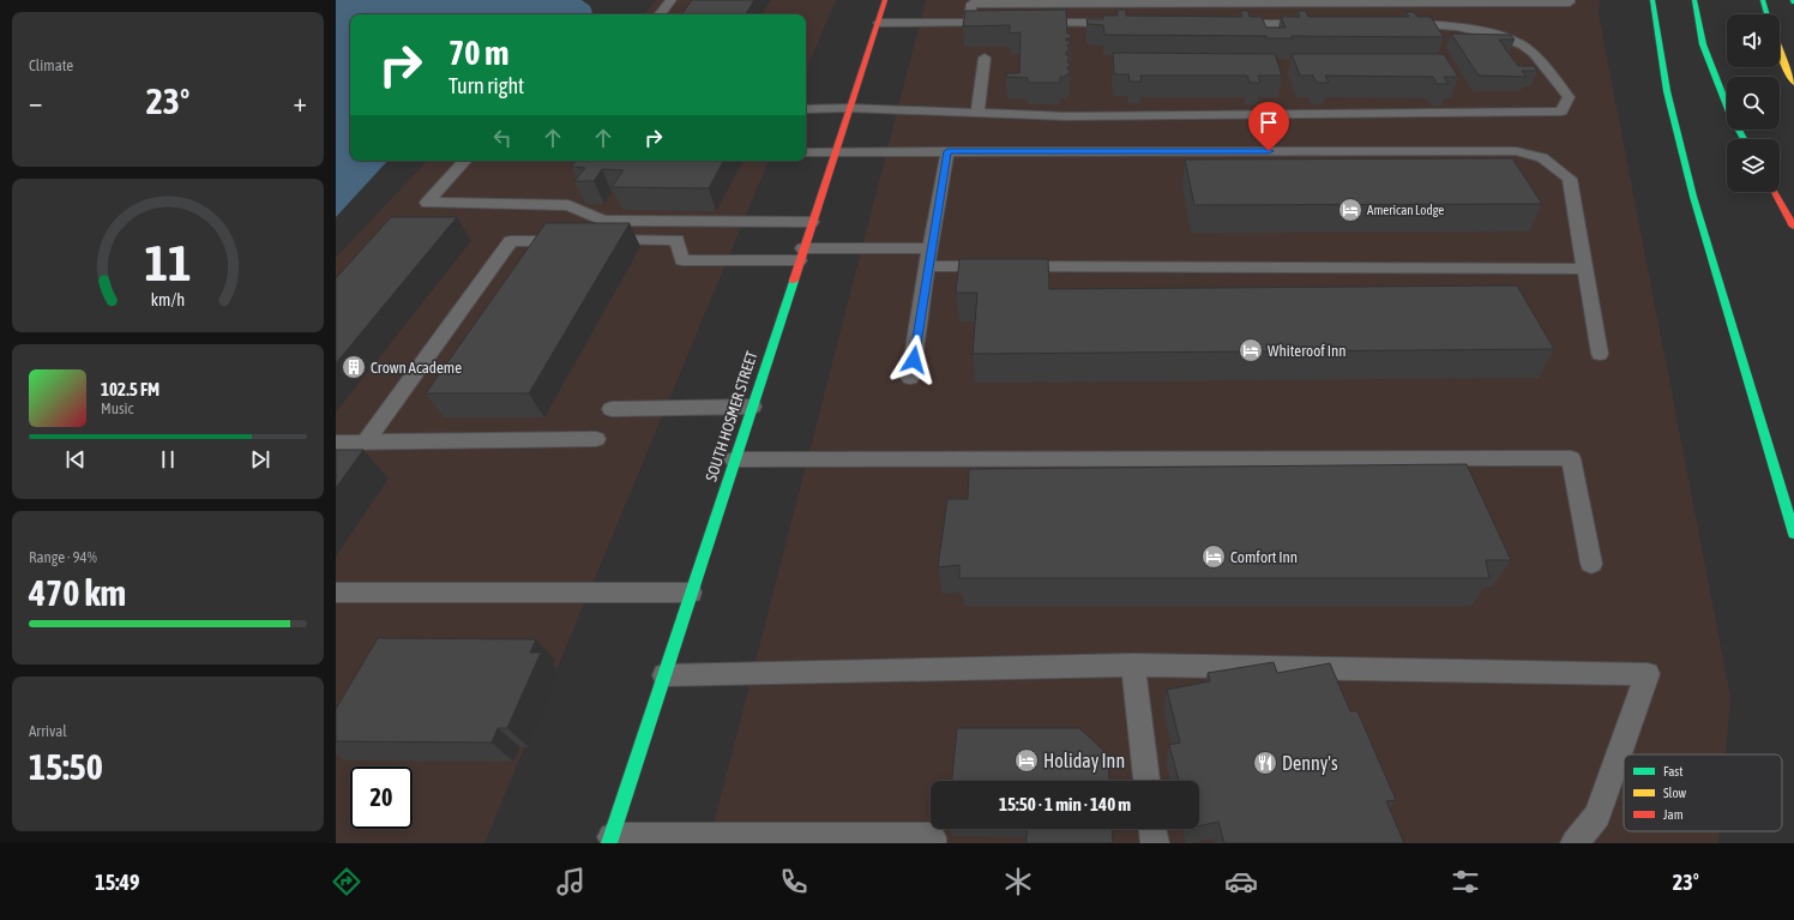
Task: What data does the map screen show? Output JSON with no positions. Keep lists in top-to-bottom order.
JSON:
{
  "streets": {
    "main road": ["SOUTH HOSMER STREET"]
  },
  "places": {
    "hotel": [
      "American Lodge",
      "Whiteroof Inn",
      "Comfort Inn",
      "Holiday Inn"
    ],
    "building": ["Crown Academe"],
    "restaurant": ["Denny's"]
  },
  "legend": ["Fast", "Slow", "Jam"],
  "page": {
    "tile": [
      "Climate",
      ["Range · 94%", "470 km"],
      ["Arrival", "15:50"]
    ],
    "turn": ["70 m", "Turn right"],
    "heat": ["−", "23°", "+"],
    "song": ["102.5 FM", "Music"],
    "limit": "20",
    "trip": "15:50 · 1 min · 140 m",
    "tabs": ["15:49", "23°"],
    "gauge": ["11", "km/h"]
  }
}
